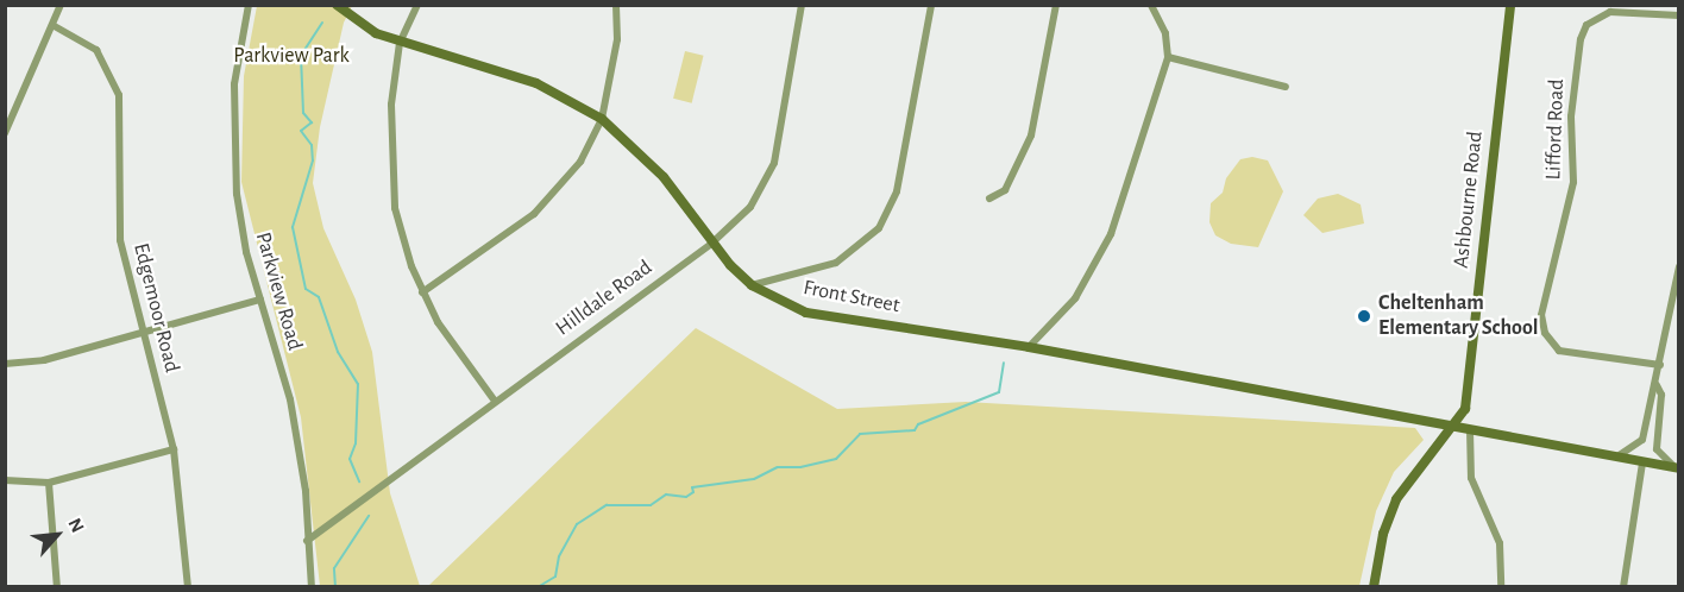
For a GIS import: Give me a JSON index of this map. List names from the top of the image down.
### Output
{
  "streets": {
    "street": [
      "Lifford Road",
      "Ashbourne Road",
      "Parkview Road",
      "Front Street",
      "Hilldale Road",
      "Edgemoor Road"
    ]
  },
  "crossings": [
    ["Ashbourne Road", "Front Street"],
    ["Parkview Road", "Hilldale Road"],
    ["Front Street", "Hilldale Road"]
  ],
  "parks": ["Parkview Park"],
  "places": ["Cheltenham Elementary School"],
  "north": "top right"
}
